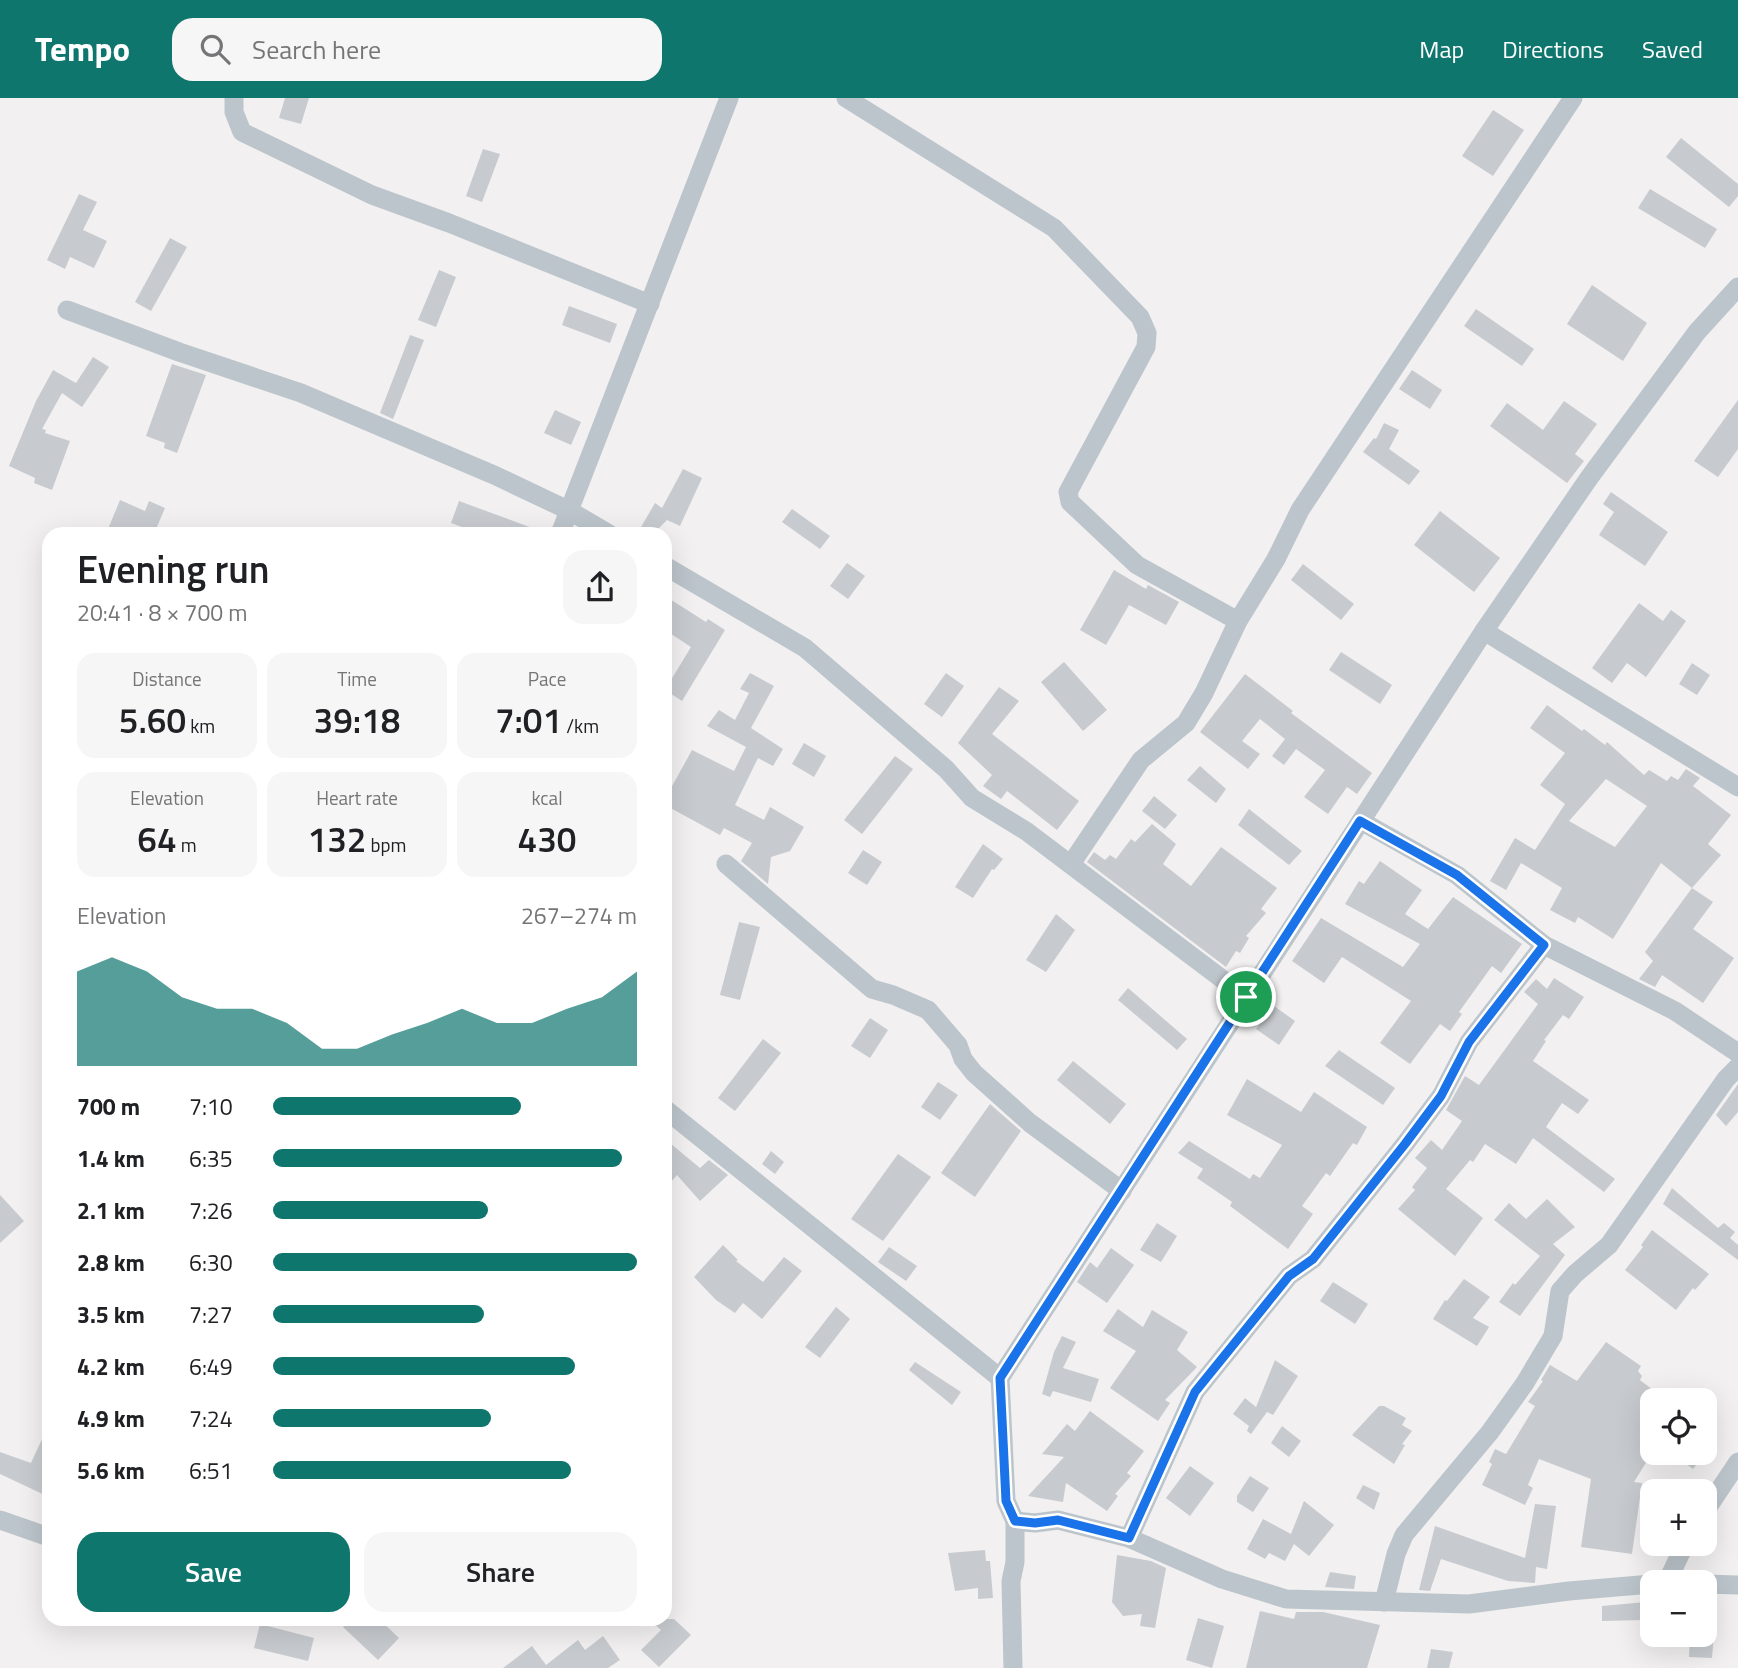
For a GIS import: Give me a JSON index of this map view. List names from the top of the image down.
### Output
{
  "page": {
    "header": "Tempo",
    "search": "Search here",
    "nav": ["Map", "Directions", "Saved"],
    "heading": ["Evening run", "20:41 · 8 × 700 m"],
    "stats": [
      ["Distance", "5.60 km"],
      ["Time", "39:18"],
      ["Pace", "7:01 /km"],
      ["Elevation", "64 m"],
      ["Heart rate", "132 bpm"],
      ["kcal", "430"]
    ],
    "chart": ["Elevation", "267–274 m"],
    "list": [
      {
        "name": "700 m",
        "note": "7:10"
      },
      {
        "name": "1.4 km",
        "note": "6:35"
      },
      {
        "name": "2.1 km",
        "note": "7:26"
      },
      {
        "name": "2.8 km",
        "note": "6:30"
      },
      {
        "name": "3.5 km",
        "note": "7:27"
      },
      {
        "name": "4.2 km",
        "note": "6:49"
      },
      {
        "name": "4.9 km",
        "note": "7:24"
      },
      {
        "name": "5.6 km",
        "note": "6:51"
      }
    ],
    "map_buttons": ["+", "−"],
    "buttons": ["Save", "Share"]
  }
}
